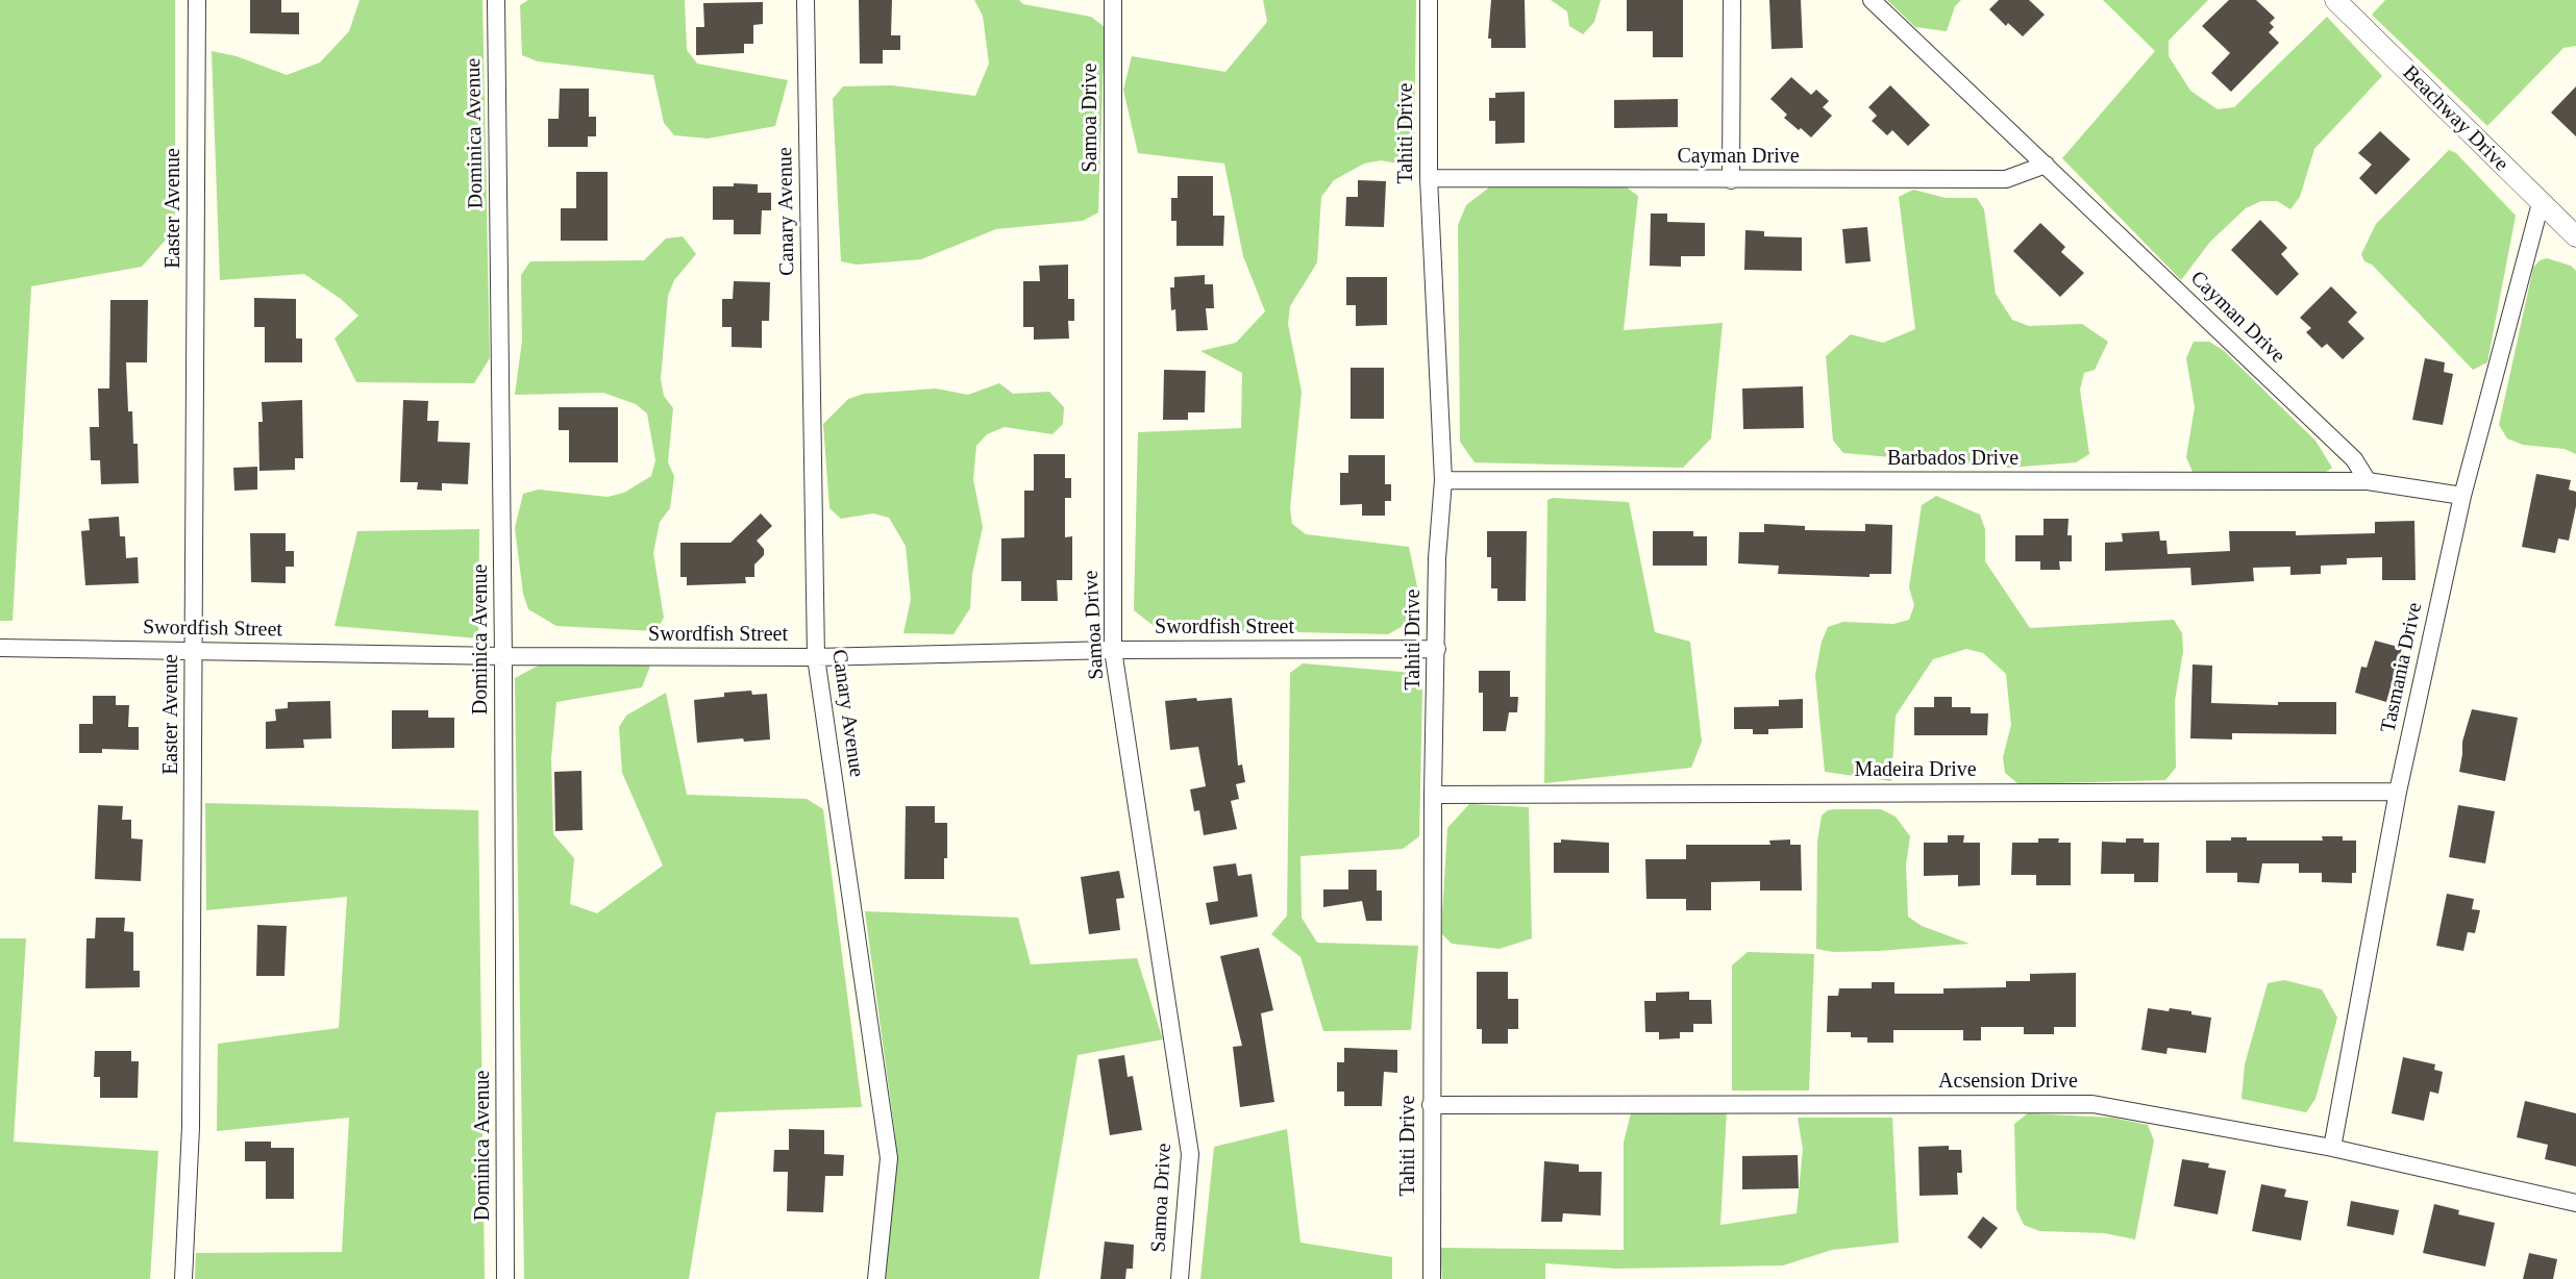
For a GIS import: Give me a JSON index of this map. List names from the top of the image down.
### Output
{
  "streets": {
    "street": [
      "Samoa Drive",
      "Beachway Drive",
      "Dominica Avenue",
      "Tahiti Drive",
      "Cayman Drive",
      "Easter Avenue",
      "Canary Avenue",
      "Barbados Drive",
      "Swordfish Street",
      "Tasmania Drive",
      "Madeira Drive",
      "Acsension Drive"
    ]
  },
  "crossings": [
    ["Samoa Drive", "Swordfish Street"],
    ["Beachway Drive", "Tasmania Drive"],
    ["Dominica Avenue", "Swordfish Street"],
    ["Tahiti Drive", "Cayman Drive"],
    ["Tahiti Drive", "Barbados Drive"],
    ["Tahiti Drive", "Swordfish Street"],
    ["Tahiti Drive", "Madeira Drive"],
    ["Tahiti Drive", "Acsension Drive"],
    ["Cayman Drive", "Barbados Drive"],
    ["Easter Avenue", "Swordfish Street"],
    ["Canary Avenue", "Swordfish Street"],
    ["Barbados Drive", "Tasmania Drive"],
    ["Tasmania Drive", "Madeira Drive"],
    ["Tasmania Drive", "Acsension Drive"]
  ]
}
